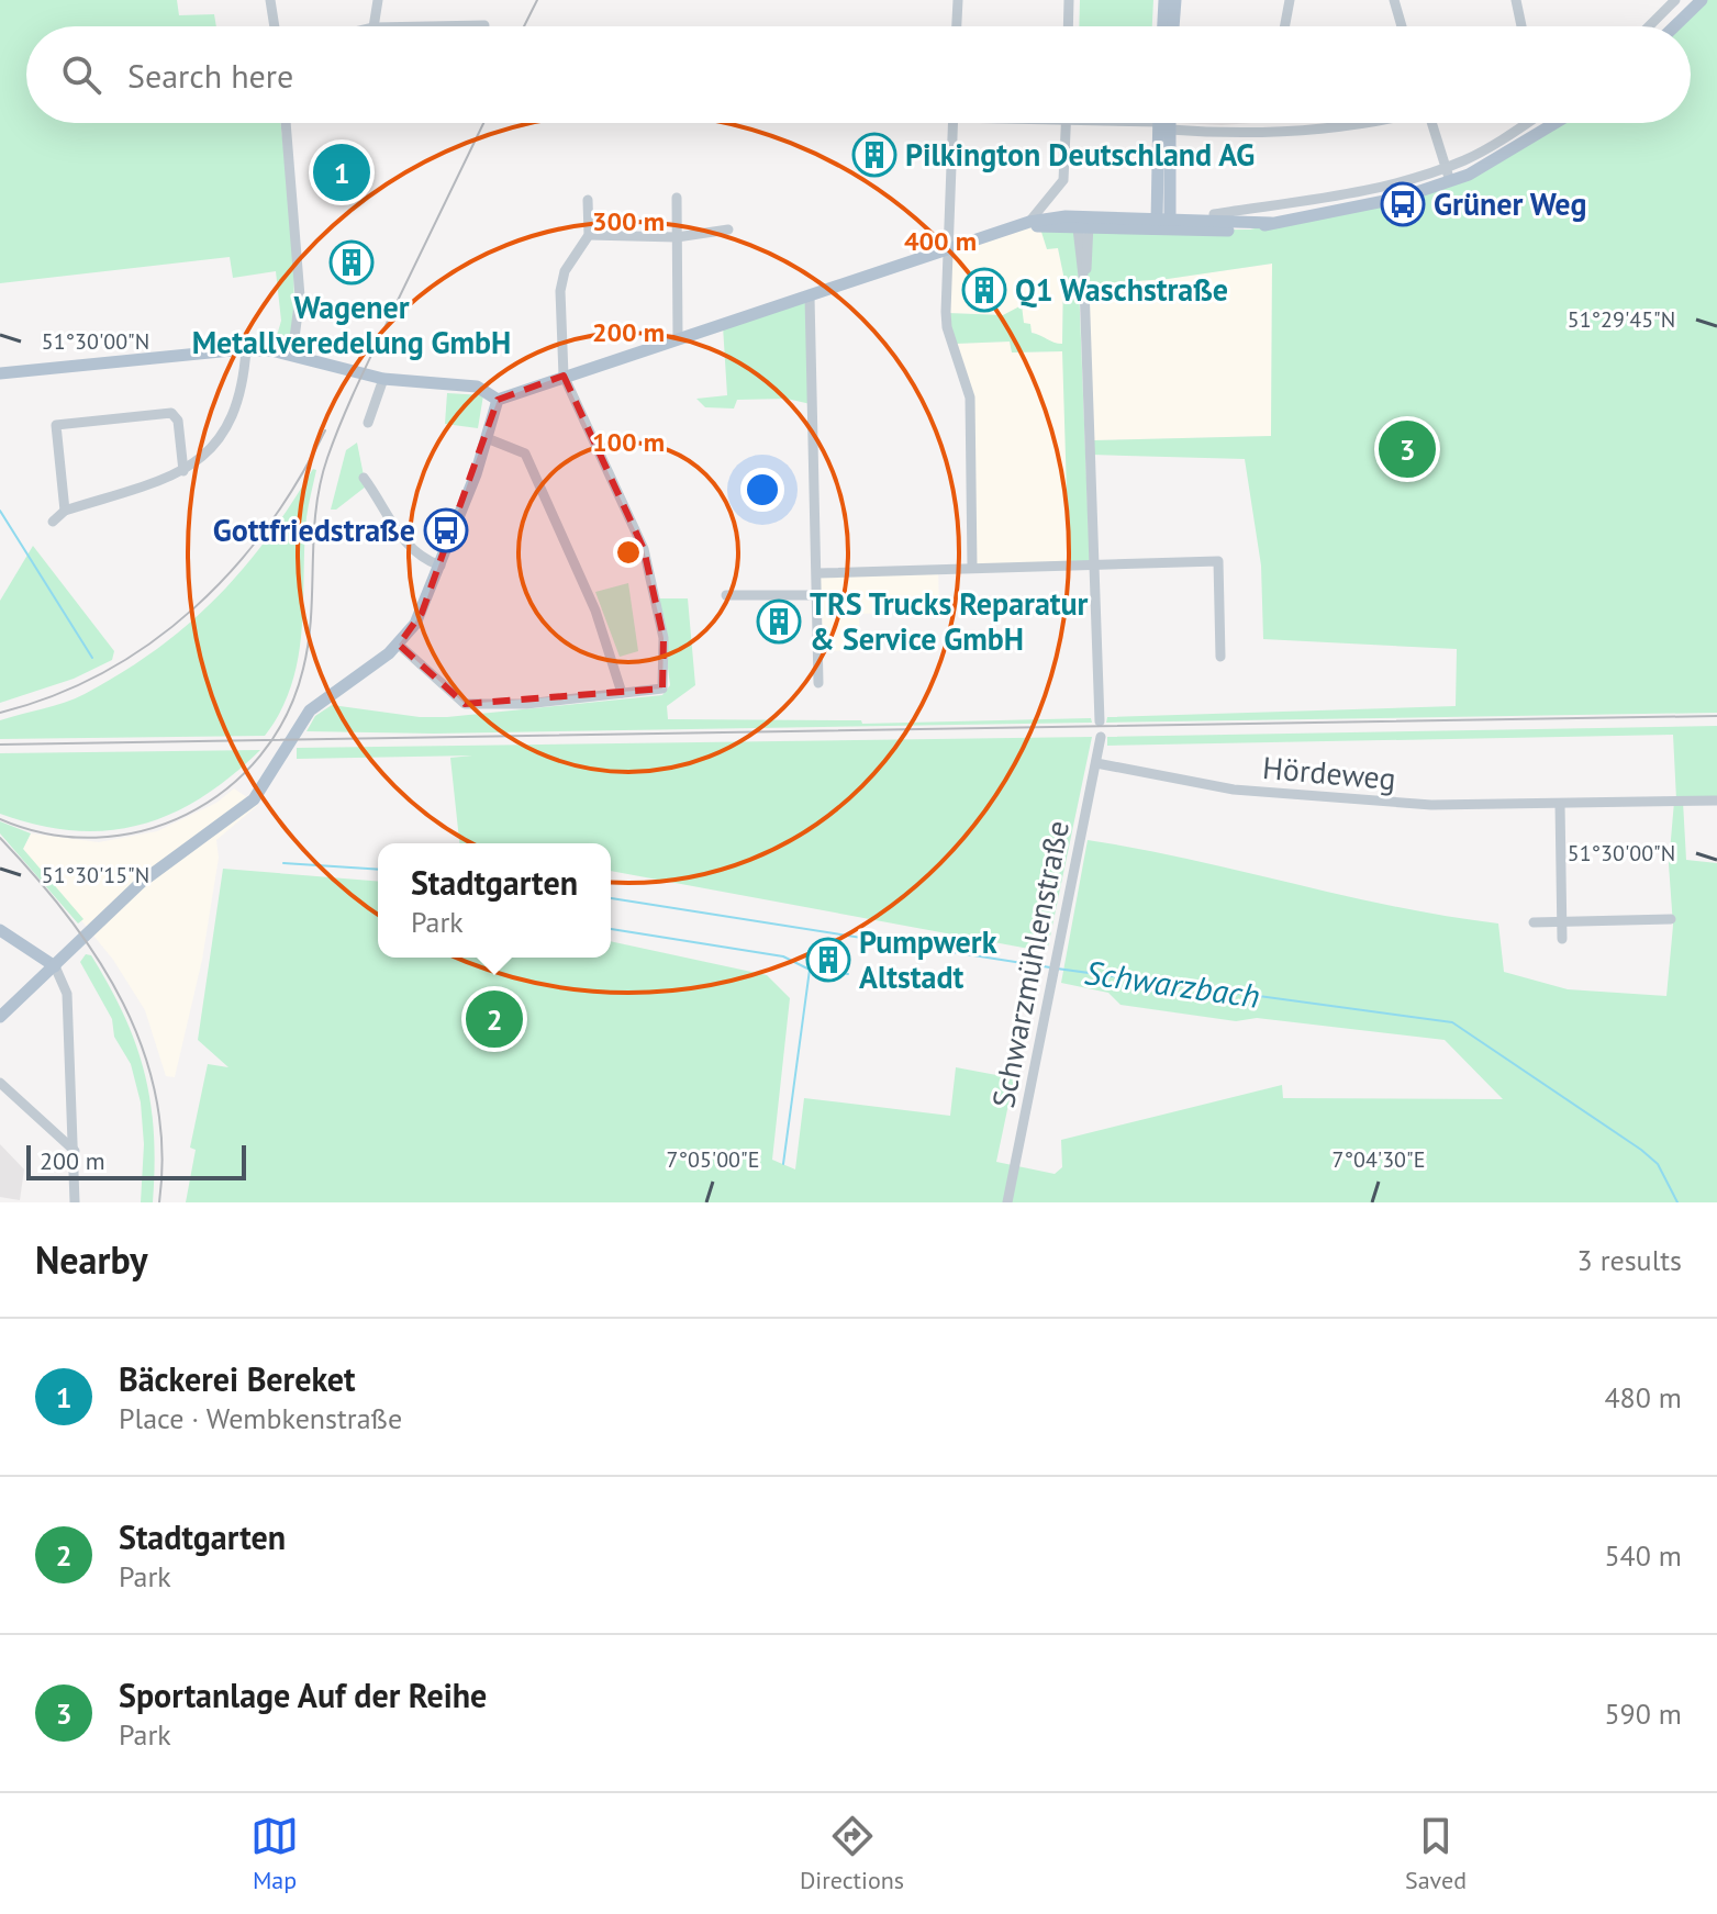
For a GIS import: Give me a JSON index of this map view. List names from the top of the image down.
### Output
{
  "streets": {
    "street": ["Hördeweg", "Schwarzmühlenstraße"]
  },
  "crossings": [
    ["Hördeweg", "Schwarzmühlenstraße"]
  ],
  "water": ["Schwarzbach"],
  "places": {
    "building": [
      "Pilkington Deutschland AG",
      "Wagener Metallveredelung GmbH",
      "Q1 Waschstraße",
      "TRS Trucks Reparatur & Service GmbH",
      "Pumpwerk Altstadt"
    ],
    "bus stop": ["Grüner Weg", "Gottfriedstraße"]
  },
  "scale_bar": "200 m",
  "page": {
    "search": "Search here",
    "pins": ["1", "3", "2"],
    "popup": ["Stadtgarten", "Park"],
    "scale": "200 m",
    "heading": ["Nearby", "3 results"],
    "list": [
      {
        "mark": "1",
        "name": "Bäckerei Bereket",
        "note": "Place · Wembkenstraße",
        "value": "480 m"
      },
      {
        "mark": "2",
        "name": "Stadtgarten",
        "note": "Park",
        "value": "540 m"
      },
      {
        "mark": "3",
        "name": "Sportanlage Auf der Reihe",
        "note": "Park",
        "value": "590 m"
      }
    ],
    "nav": ["Map", "Directions", "Saved"]
  },
  "coordinates": [
    "51°29'45\"N",
    "51°30'00\"N",
    "51°30'15\"N",
    "7°05'00\"E",
    "7°04'30\"E"
  ],
  "rings": [
    "300 m",
    "400 m",
    "200 m",
    "100 m"
  ]
}
